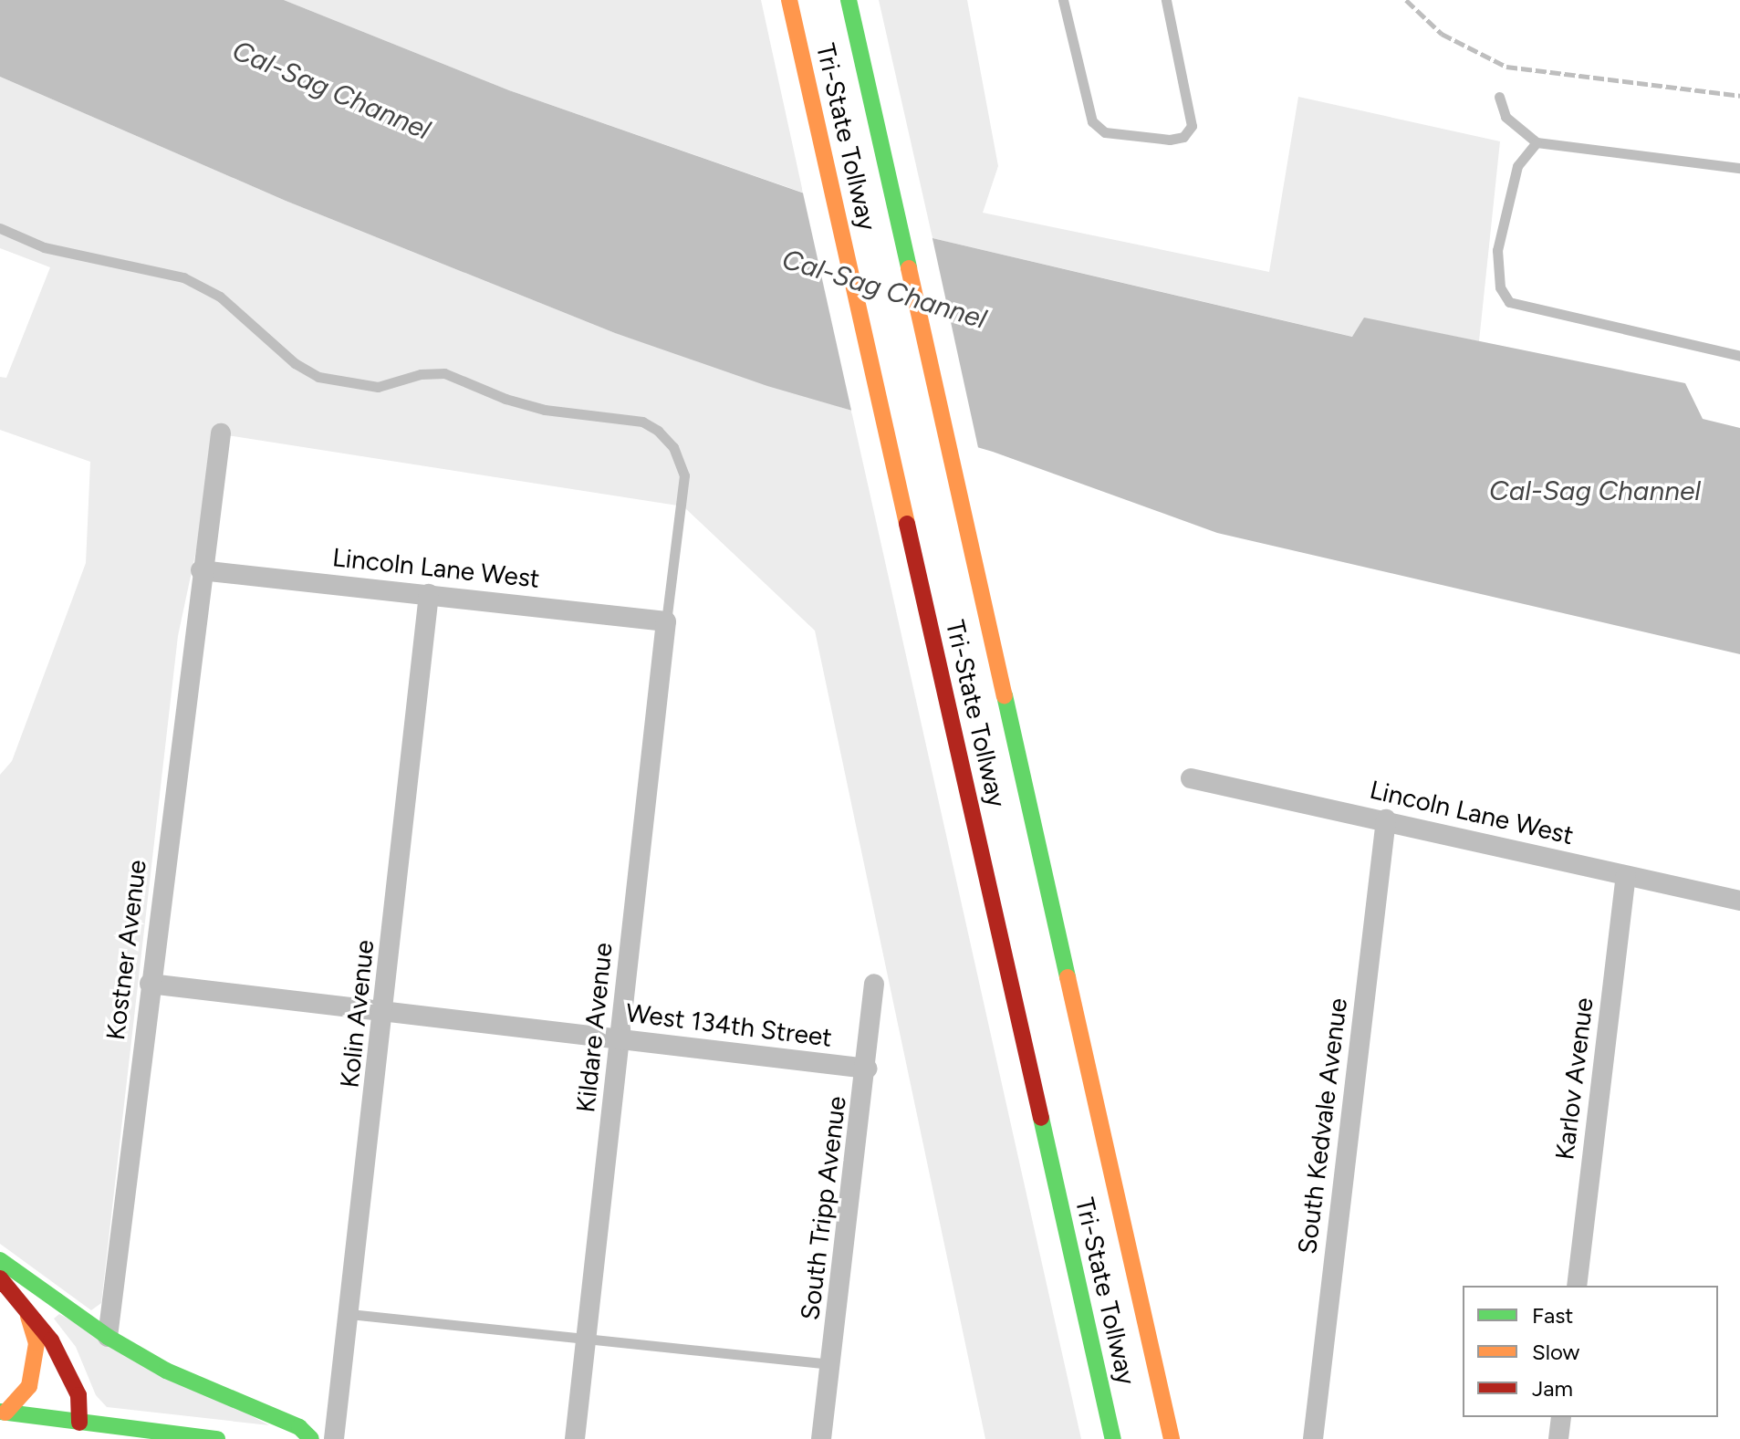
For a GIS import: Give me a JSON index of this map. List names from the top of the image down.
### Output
{
  "streets": {
    "main road": ["Tri-State Tollway"],
    "street": [
      "Lincoln Lane West",
      "Kostner Avenue",
      "Kolin Avenue",
      "West 134th Street",
      "Kildare Avenue",
      "Karlov Avenue",
      "South Kedvale Avenue",
      "South Tripp Avenue"
    ]
  },
  "crossings": [
    ["Lincoln Lane West", "Kostner Avenue"],
    ["Lincoln Lane West", "Kolin Avenue"],
    ["Lincoln Lane West", "Kildare Avenue"],
    ["Lincoln Lane West", "Karlov Avenue"],
    ["Lincoln Lane West", "South Kedvale Avenue"],
    ["Kostner Avenue", "West 134th Street"],
    ["Kolin Avenue", "West 134th Street"],
    ["West 134th Street", "Kildare Avenue"],
    ["West 134th Street", "South Tripp Avenue"]
  ],
  "water": ["Cal-Sag Channel"],
  "legend": ["Fast", "Slow", "Jam"]
}
